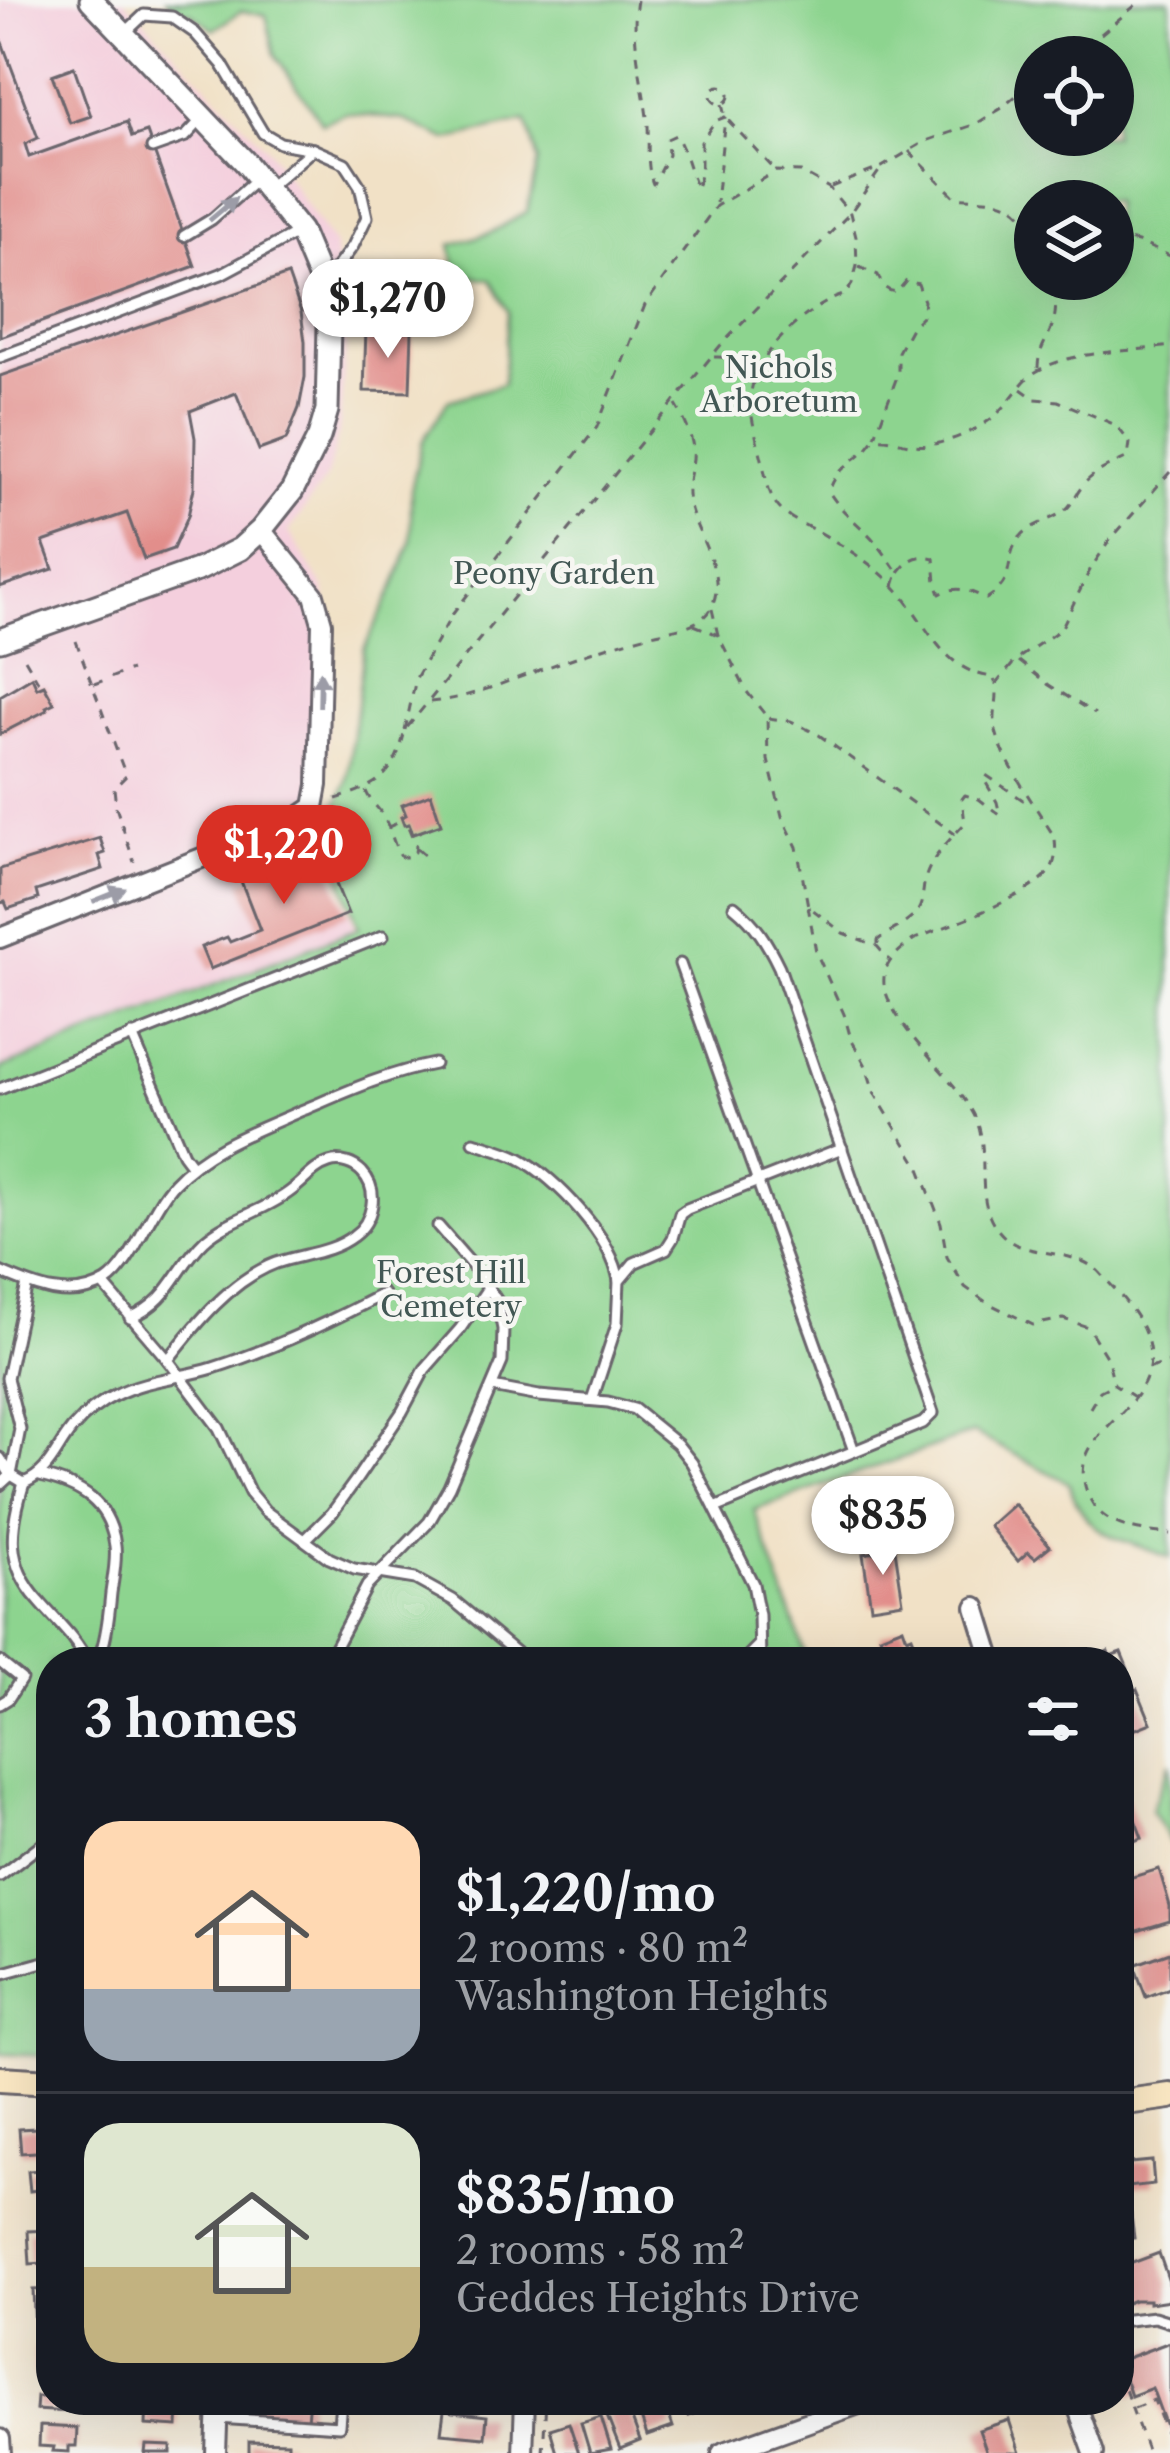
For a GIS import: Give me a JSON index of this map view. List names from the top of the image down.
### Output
{
  "parks": ["Nichols Arboretum", "Peony Garden", "Forest Hill Cemetery"],
  "page": {
    "price": ["$1,270", "$1,220", "$835"],
    "heading": "3 homes",
    "list": [
      {
        "name": "$1,220/mo",
        "note": "2 rooms · 80 m² · Washington Heights"
      },
      {
        "name": "$835/mo",
        "note": "2 rooms · 58 m² · Geddes Heights Drive"
      }
    ]
  }
}
